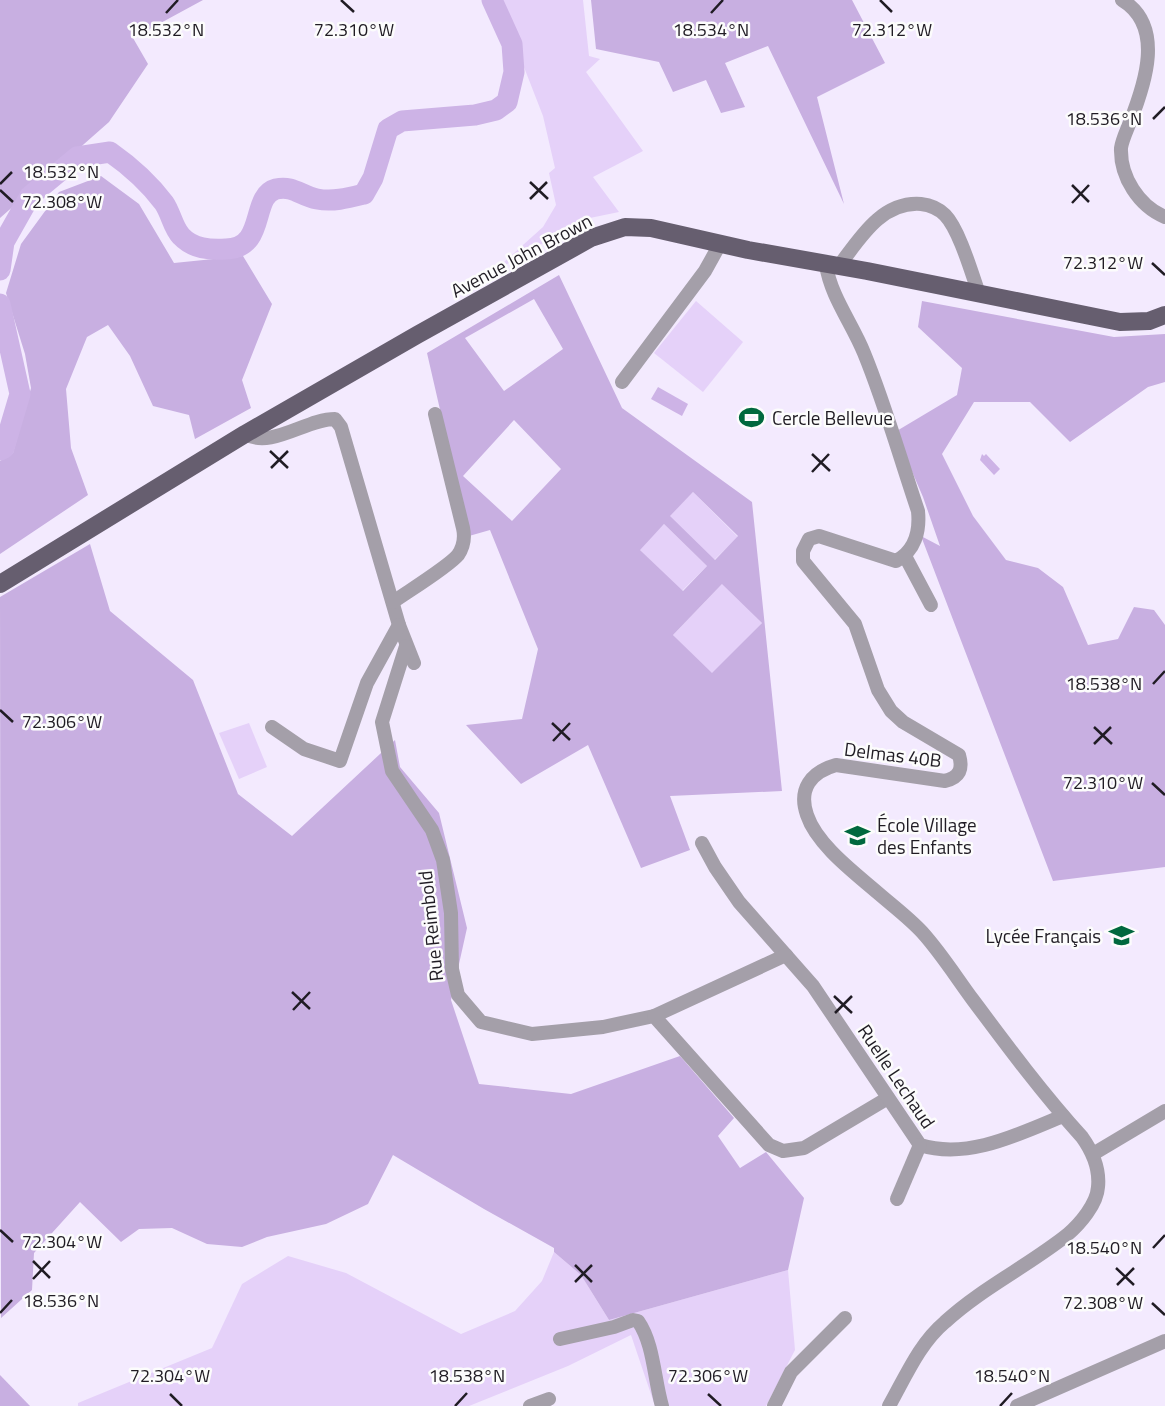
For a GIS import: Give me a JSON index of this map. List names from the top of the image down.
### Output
{
  "streets": {
    "main road": ["Avenue John Brown"],
    "street": ["Delmas 40B", "Rue Reimbold", "Ruelle Lechaud"]
  },
  "crossings": [
    ["Delmas 40B", "Ruelle Lechaud"],
    ["Rue Reimbold", "Ruelle Lechaud"]
  ],
  "places": {
    "sports": ["Cercle Bellevue"],
    "school or university": ["École Village des Enfants", "Lycée Français"]
  },
  "coordinates": [
    "72.310°W",
    "72.312°W",
    "18.532°N",
    "18.534°N",
    "18.536°N",
    "72.308°W",
    "18.538°N",
    "72.306°W",
    "72.304°W",
    "18.540°N"
  ]
}
